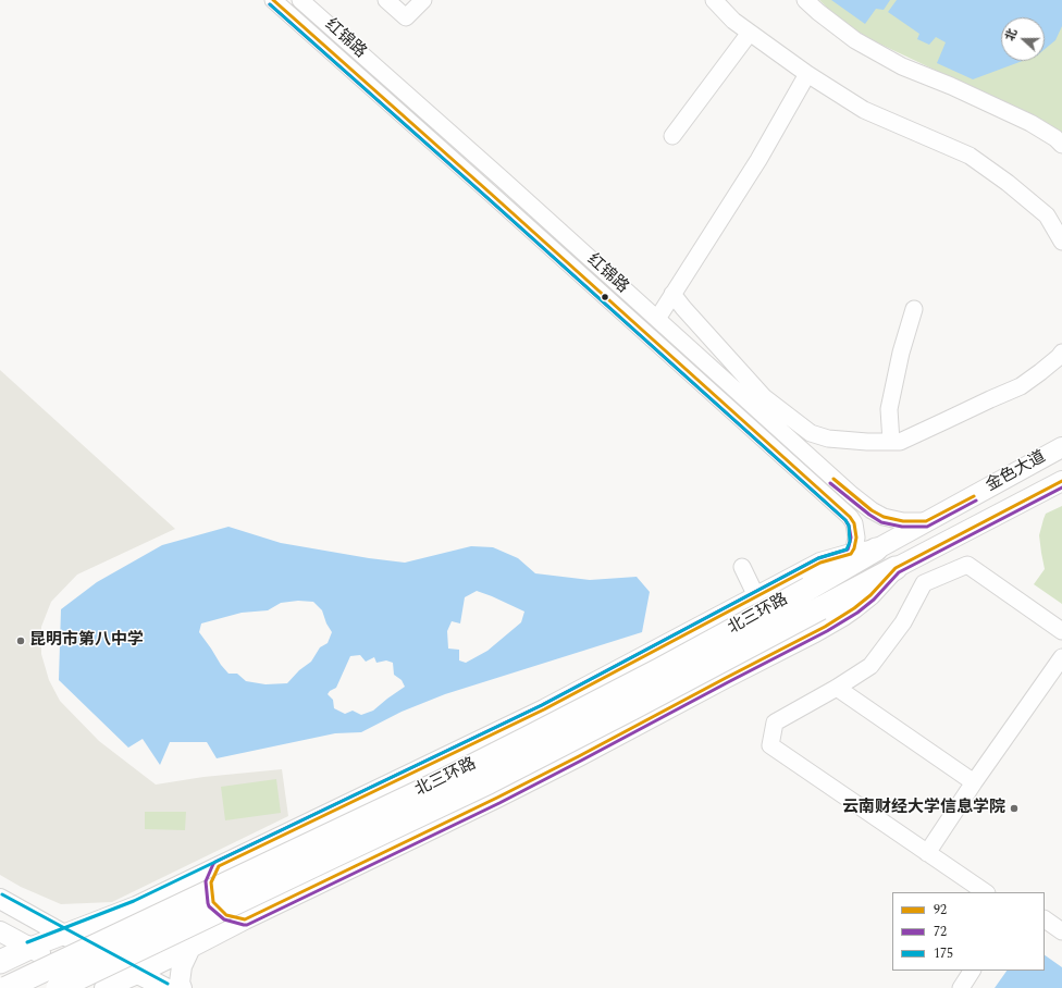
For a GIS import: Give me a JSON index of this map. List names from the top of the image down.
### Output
{
  "streets": {
    "highway": ["北三环路"],
    "main road": ["金色大道"],
    "street": ["红锦路"]
  },
  "crossings": [
    ["红锦路", "金色大道"],
    ["金色大道", "北三环路"]
  ],
  "places": ["昆明市第八中学", "云南财经大学信息学院"],
  "lines": ["transit line 92", "transit line 72", "transit line 175"],
  "legend": ["92", "72", "175"],
  "north": "left"
}
